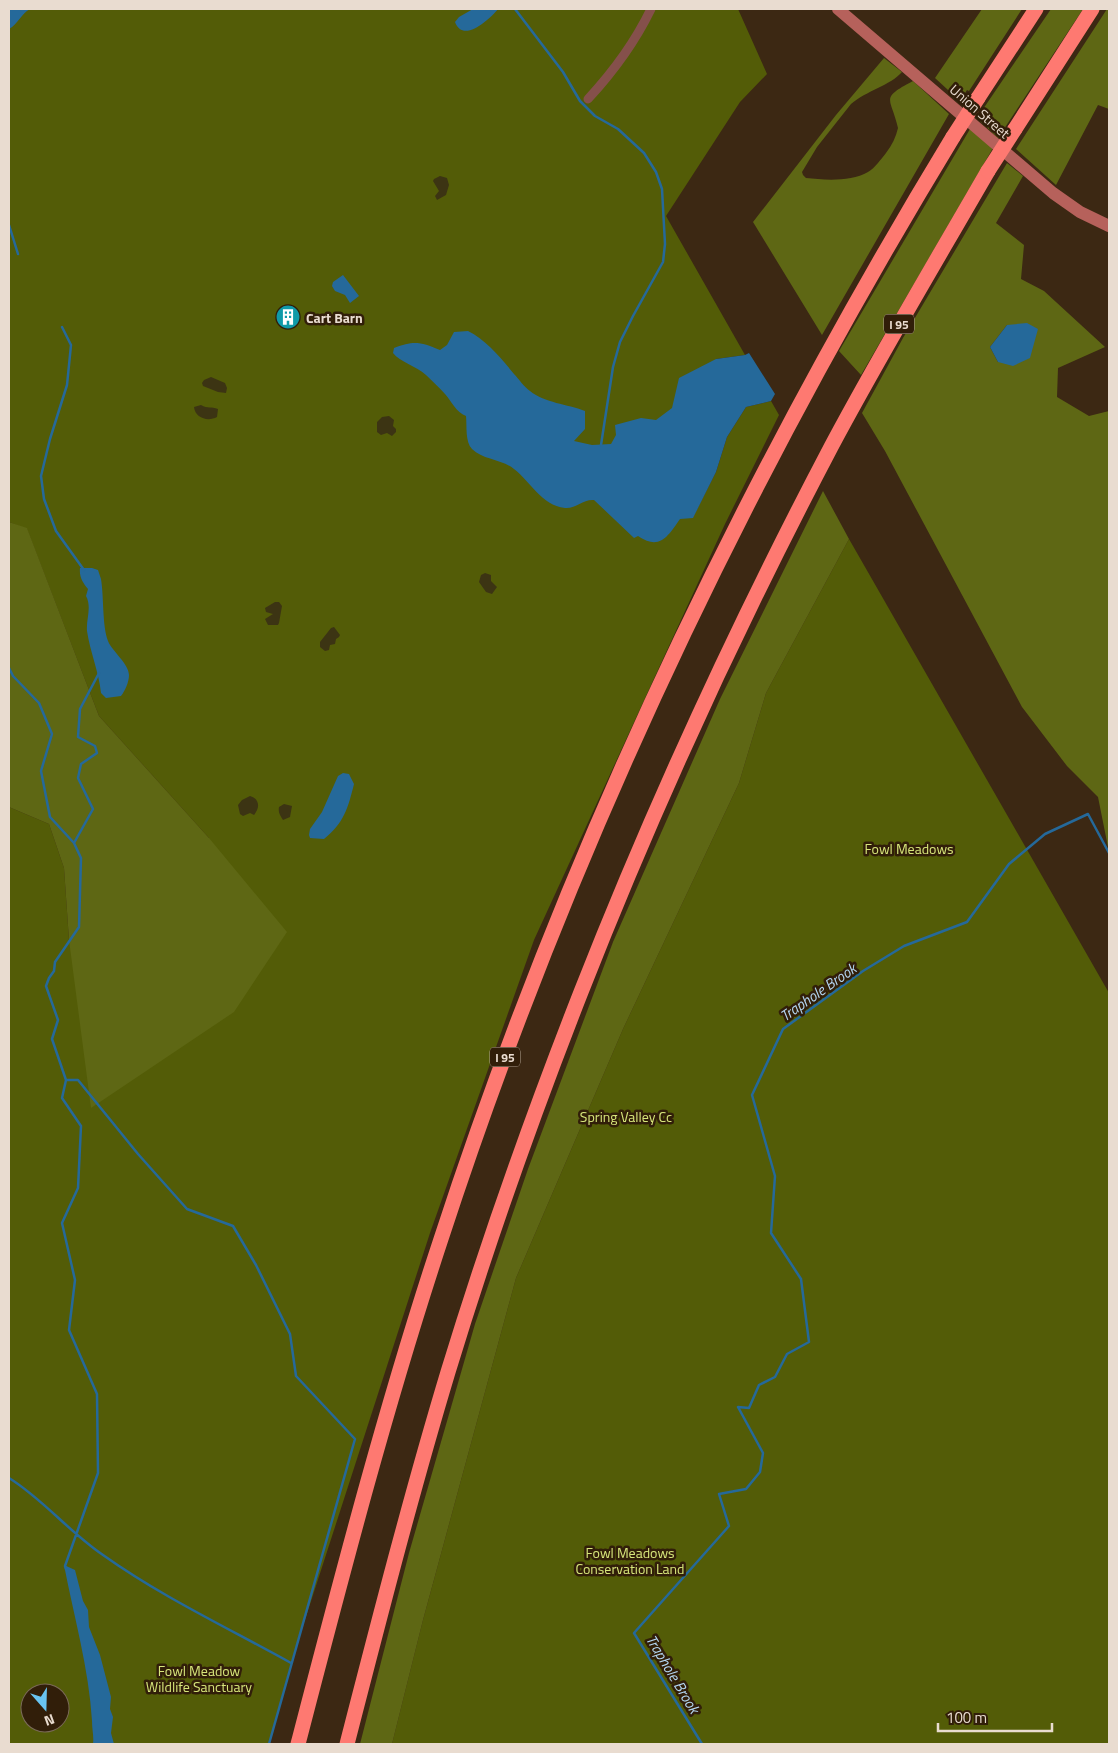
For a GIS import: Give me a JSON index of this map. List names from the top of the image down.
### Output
{
  "streets": {
    "highway": ["I 95"],
    "main road": ["Union Street"]
  },
  "water": ["Traphole Brook"],
  "parks": [
    "Fowl Meadows",
    "Spring Valley Cc",
    "Fowl Meadows Conservation Land",
    "Fowl Meadow Wildlife Sanctuary"
  ],
  "places": {
    "building": ["Cart Barn"]
  },
  "scale_bar": "100 m",
  "north": "bottom"
}
